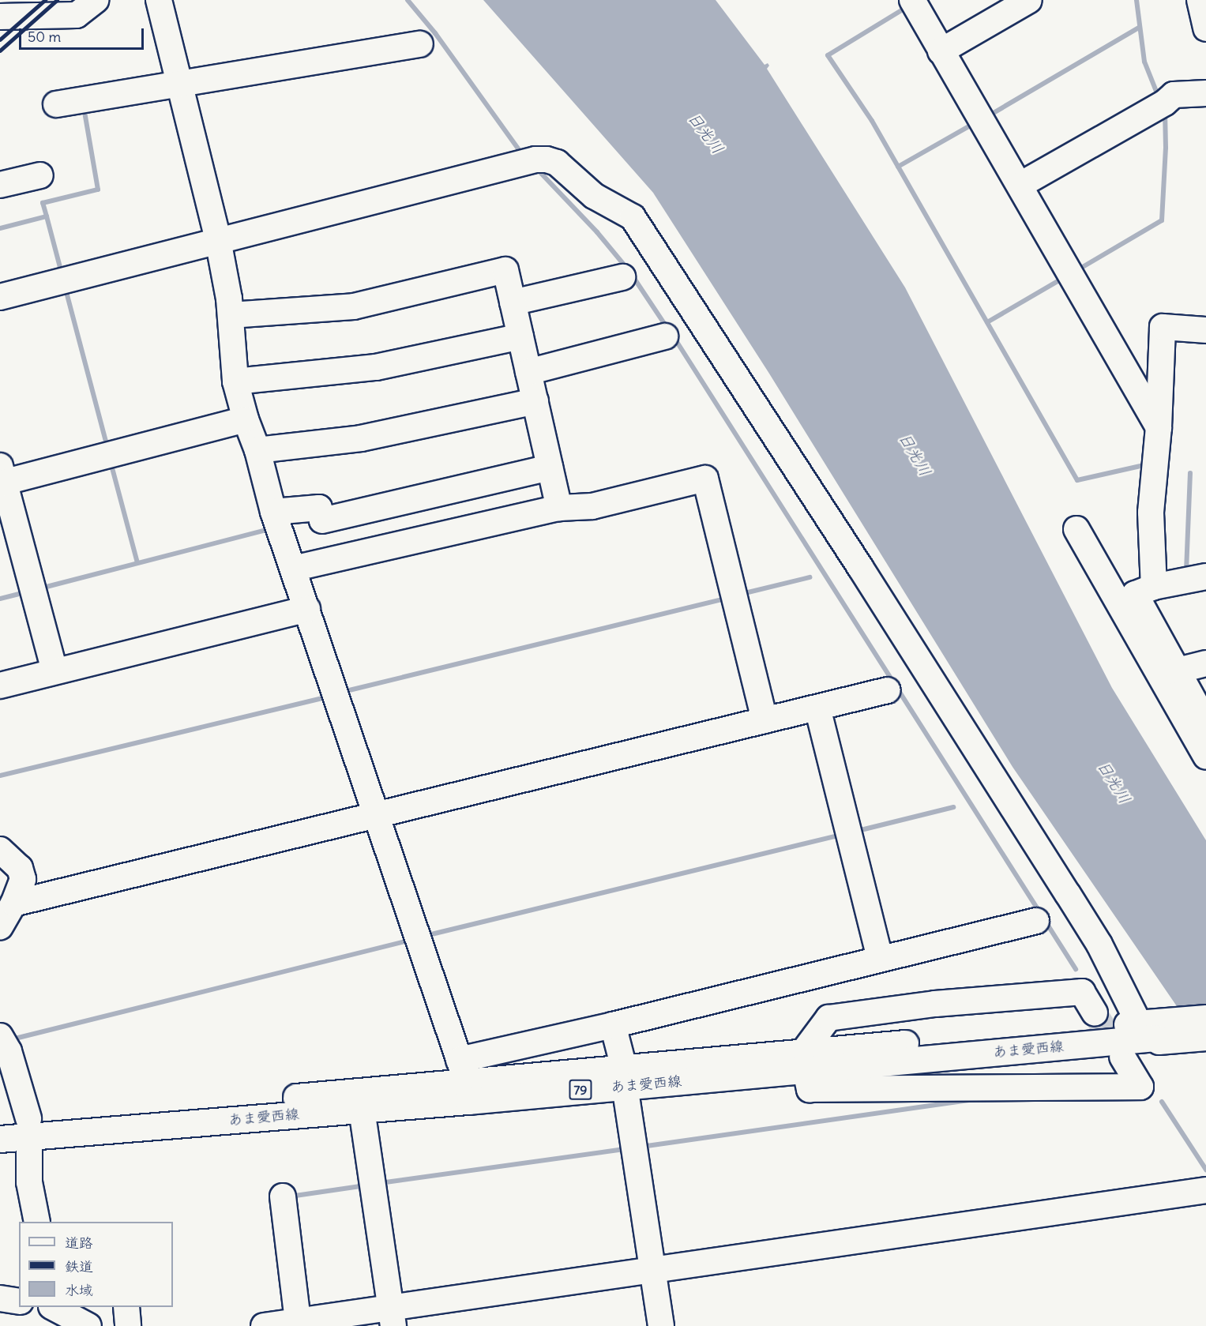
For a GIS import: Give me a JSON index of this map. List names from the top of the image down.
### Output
{
  "streets": {
    "main road": ["あま愛西線", "79"]
  },
  "water": ["日光川"],
  "legend": ["道路", "鉄道", "水域"],
  "scale_bar": "50 m"
}
